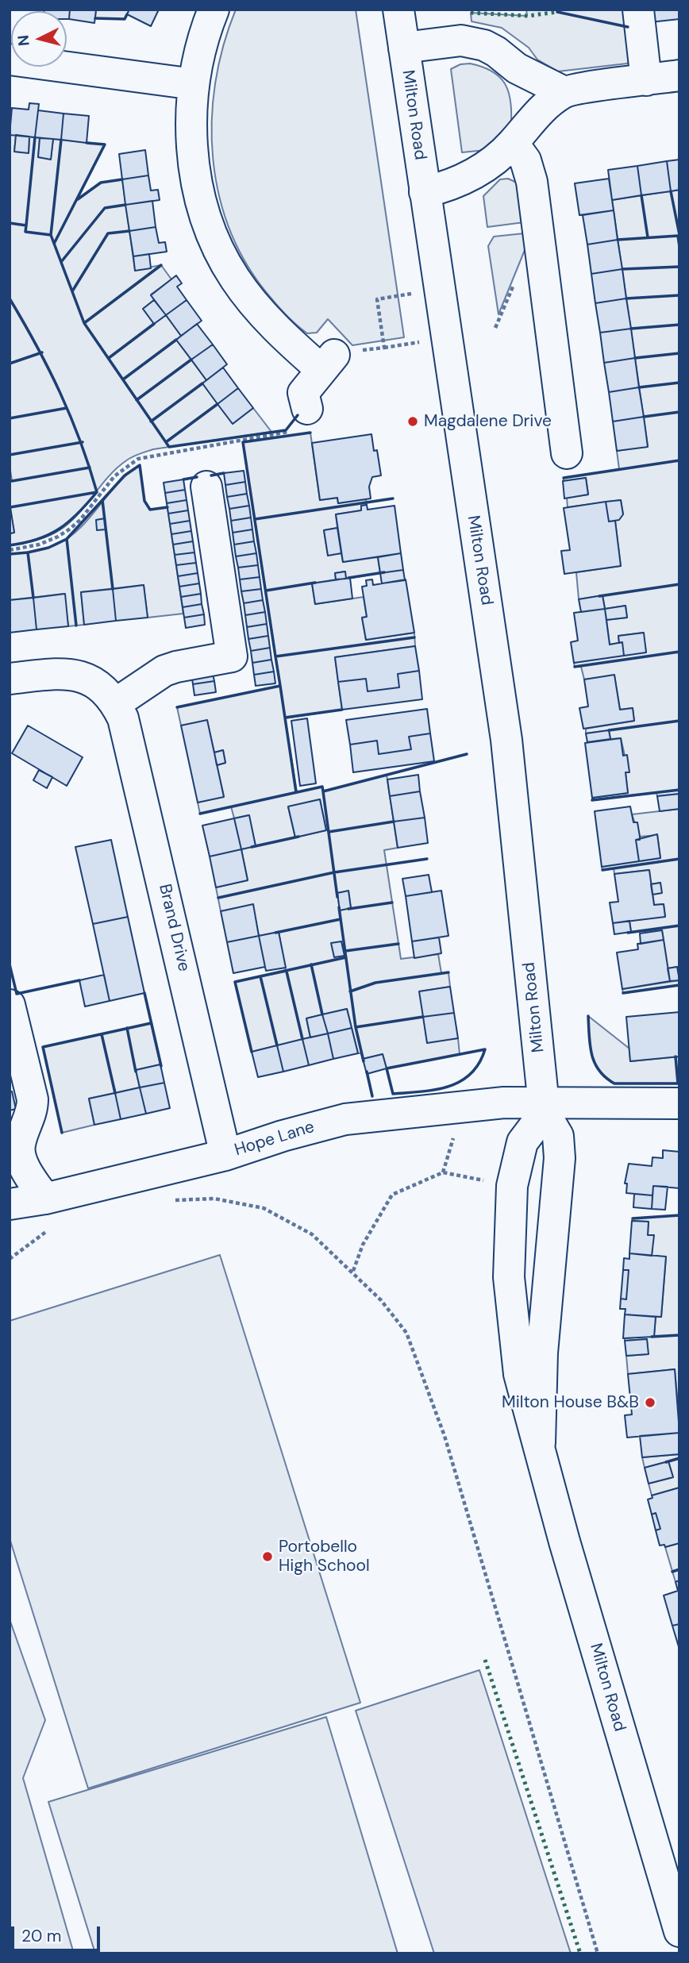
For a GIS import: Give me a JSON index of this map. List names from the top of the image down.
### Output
{
  "streets": {
    "street": ["Milton Road", "Brand Drive", "Hope Lane"]
  },
  "crossings": [
    ["Milton Road", "Hope Lane"],
    ["Brand Drive", "Hope Lane"]
  ],
  "places": ["Magdalene Drive", "Milton House B&B", "Portobello High School"],
  "scale_bar": "20 m",
  "north": "left"
}
